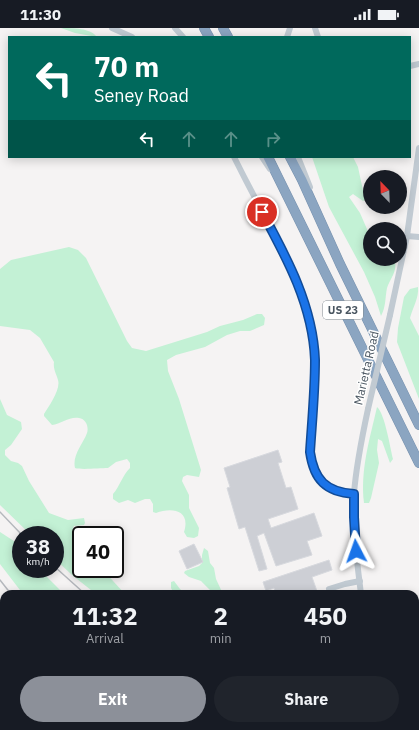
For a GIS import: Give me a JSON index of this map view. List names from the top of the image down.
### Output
{
  "streets": {
    "highway": ["US 23"],
    "street": ["Marietta Road"]
  },
  "north": "top left",
  "page": {
    "status": "11:30",
    "turn": ["70 m", "Seney Road"],
    "speed": "38 km/h",
    "limit": "40",
    "eta": [
      "11:32",
      "Arrival",
      "2",
      "min",
      "450",
      "m"
    ],
    "buttons": ["Exit", "Share"]
  }
}
